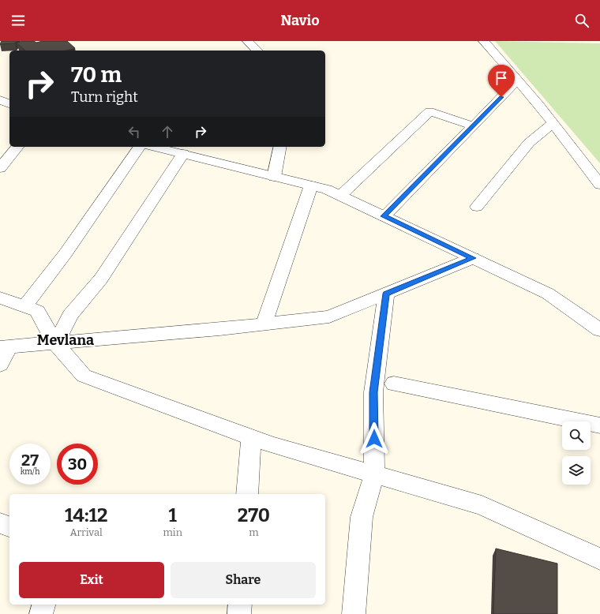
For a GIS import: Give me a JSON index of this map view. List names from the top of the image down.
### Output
{
  "districts": ["Mevlana"],
  "page": {
    "header": "Navio",
    "turn": ["70 m", "Turn right"],
    "speed": "27 km/h",
    "limit": "30",
    "eta": [
      "14:12",
      "Arrival",
      "1",
      "min",
      "270",
      "m"
    ],
    "buttons": ["Exit", "Share"]
  }
}
